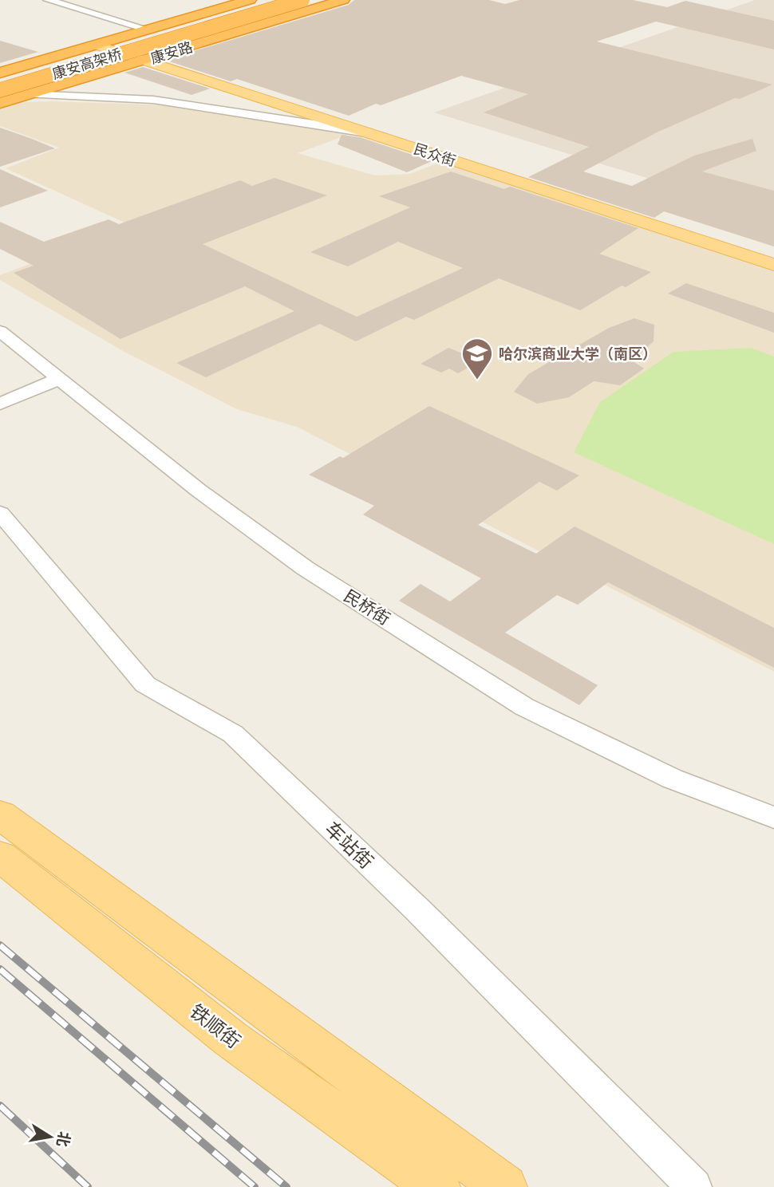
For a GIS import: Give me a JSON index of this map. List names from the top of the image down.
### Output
{
  "streets": {
    "highway": ["康安路", "康安高架桥"],
    "main road": ["民众街", "铁顺街"],
    "street": ["民桥街", "车站街"]
  },
  "crossings": [
    ["康安路", "民众街"]
  ],
  "places": {
    "school or university": ["哈尔滨商业大学（南区）"]
  },
  "north": "right"
}
